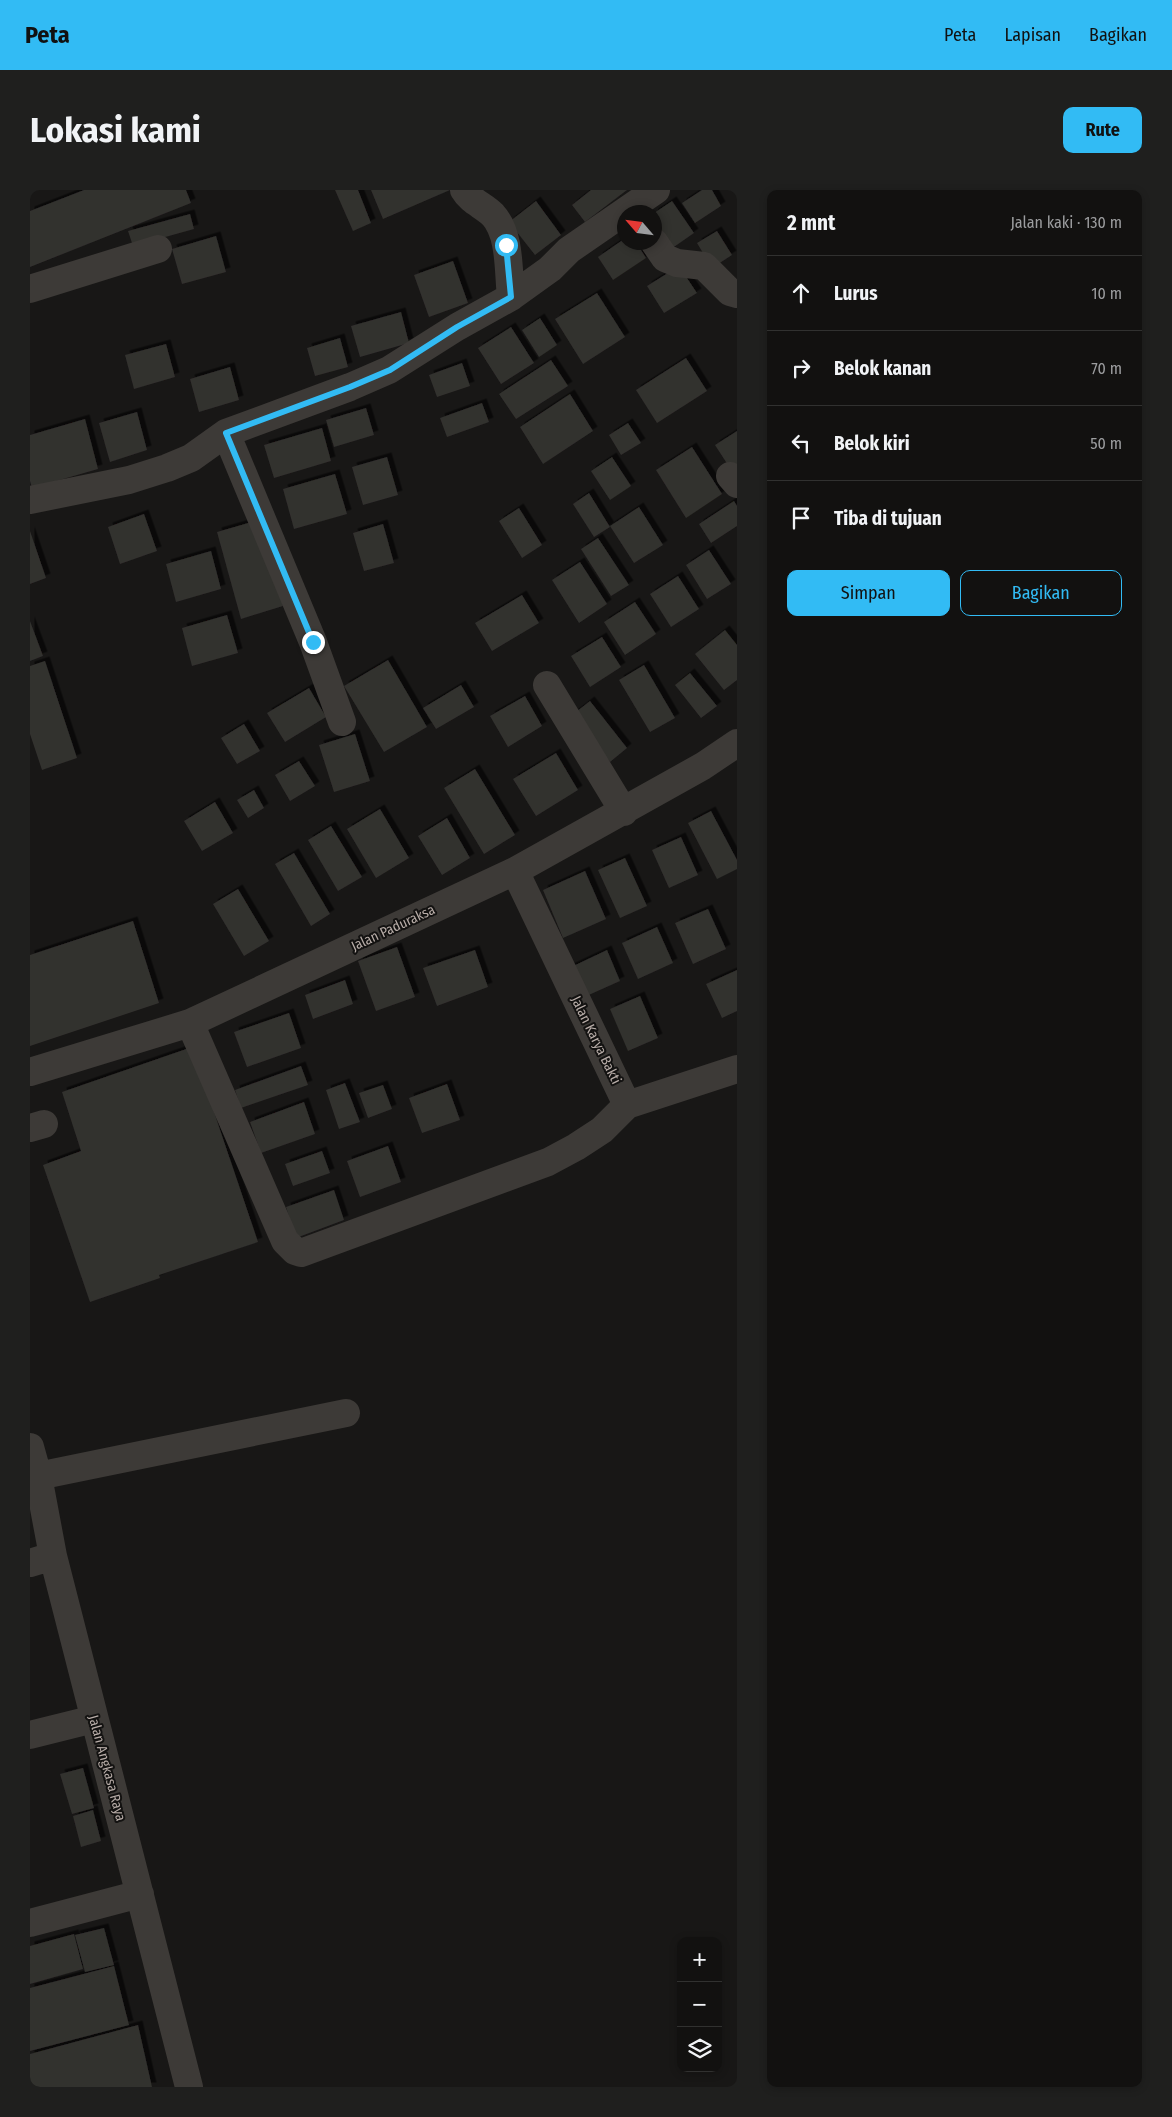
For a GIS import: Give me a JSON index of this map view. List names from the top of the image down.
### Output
{
  "streets": {
    "street": ["Jalan Paduraksa", "Jalan Karya Bakti", "Jalan Angkasa Raya"]
  },
  "crossings": [
    ["Jalan Paduraksa", "Jalan Karya Bakti"]
  ],
  "north": "top left",
  "page": {
    "header": "Peta",
    "nav": ["Peta", "Lapisan", "Bagikan"],
    "buttons": [
      "Rute",
      ["Simpan", "Bagikan"]
    ],
    "title": "Lokasi kami",
    "heading": ["2 mnt", "Jalan kaki · 130 m"],
    "list": [
      ["Lurus", "10 m"],
      ["Belok kanan", "70 m"],
      ["Belok kiri", "50 m"],
      "Tiba di tujuan"
    ],
    "map_buttons": ["+", "−"]
  }
}
